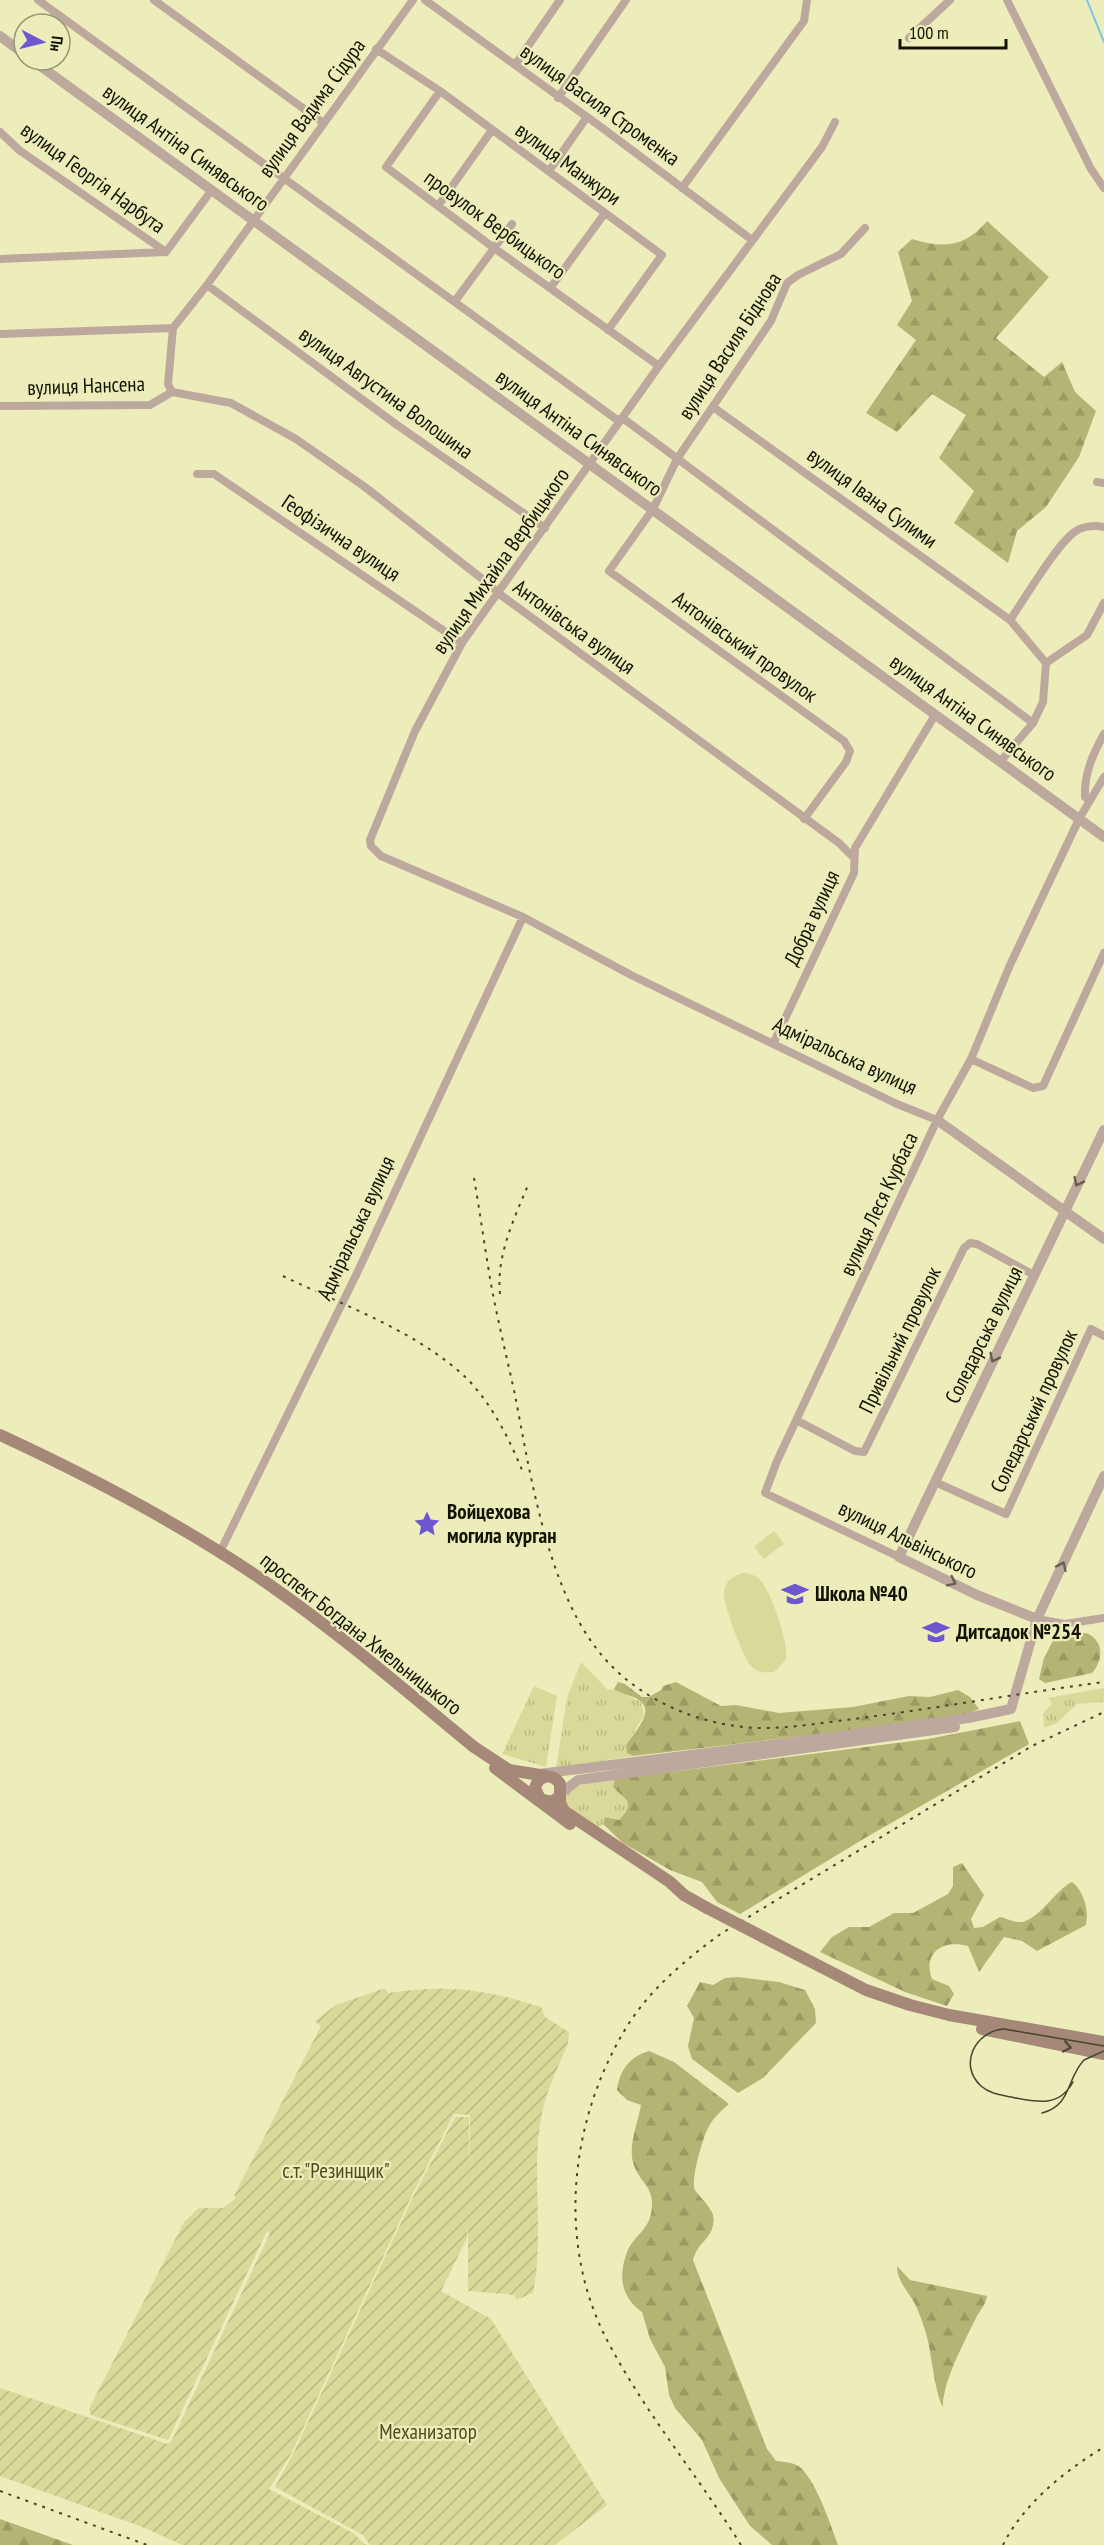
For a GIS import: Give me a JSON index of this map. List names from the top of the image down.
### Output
{
  "streets": {
    "main road": ["проспект Богдана Хмельницького"],
    "street": [
      "вулиця Василя Строменка",
      "вулиця Вадима Сідура",
      "вулиця Антіна Синявського",
      "вулиця Манжури",
      "вулиця Георгія Нарбута",
      "провулок Вербицького",
      "вулиця Василя Біднова",
      "вулиця Нансена",
      "вулиця Августина Волошина",
      "вулиця Івана Сулими",
      "Геофізична вулиця",
      "вулиця Михайла Вербицького",
      "Антонівська вулиця",
      "Антонівський провулок",
      "Добра вулиця",
      "Адміральська вулиця",
      "вулиця Леся Курбаса",
      "Соледарська вулиця",
      "Привільний провулок",
      "Соледарський провулок",
      "вулиця Альвінського"
    ]
  },
  "crossings": [
    ["вулиця Василя Строменка", "вулиця Михайла Вербицького"],
    ["вулиця Вадима Сідура", "вулиця Антіна Синявського"],
    ["вулиця Вадима Сідура", "вулиця Манжури"],
    ["вулиця Вадима Сідура", "вулиця Августина Волошина"],
    ["вулиця Антіна Синявського", "вулиця Василя Біднова"],
    ["вулиця Антіна Синявського", "вулиця Михайла Вербицького"],
    ["вулиця Антіна Синявського", "Антонівський провулок"],
    ["вулиця Антіна Синявського", "Добра вулиця"],
    ["вулиця Антіна Синявського", "вулиця Леся Курбаса"],
    ["вулиця Манжури", "провулок Вербицького"],
    ["провулок Вербицького", "вулиця Михайла Вербицького"],
    ["вулиця Василя Біднова", "вулиця Івана Сулими"],
    ["вулиця Василя Біднова", "Антонівський провулок"],
    ["вулиця Нансена", "Антонівська вулиця"],
    ["вулиця Августина Волошина", "вулиця Михайла Вербицького"],
    ["Геофізична вулиця", "вулиця Михайла Вербицького"],
    ["вулиця Михайла Вербицького", "Антонівська вулиця"],
    ["вулиця Михайла Вербицького", "Адміральська вулиця"],
    ["Антонівська вулиця", "Антонівський провулок"],
    ["Антонівська вулиця", "Добра вулиця"],
    ["Добра вулиця", "Адміральська вулиця"],
    ["Адміральська вулиця", "вулиця Леся Курбаса"],
    ["Адміральська вулиця", "Соледарська вулиця"],
    ["Адміральська вулиця", "проспект Богдана Хмельницького"],
    ["вулиця Леся Курбаса", "Привільний провулок"],
    ["вулиця Леся Курбаса", "вулиця Альвінського"],
    ["Соледарська вулиця", "Привільний провулок"],
    ["Соледарська вулиця", "Соледарський провулок"],
    ["Соледарська вулиця", "вулиця Альвінського"]
  ],
  "one_way": ["Соледарська вулиця", "вулиця Альвінського"],
  "parks": ["с.т. \"Резинщик\"", "Механизатор"],
  "places": {
    "place": ["Войцехова могила курган"],
    "school or university": ["Школа №40", "Дитсадок №254"]
  },
  "scale_bar": "100 m",
  "north": "right"
}
